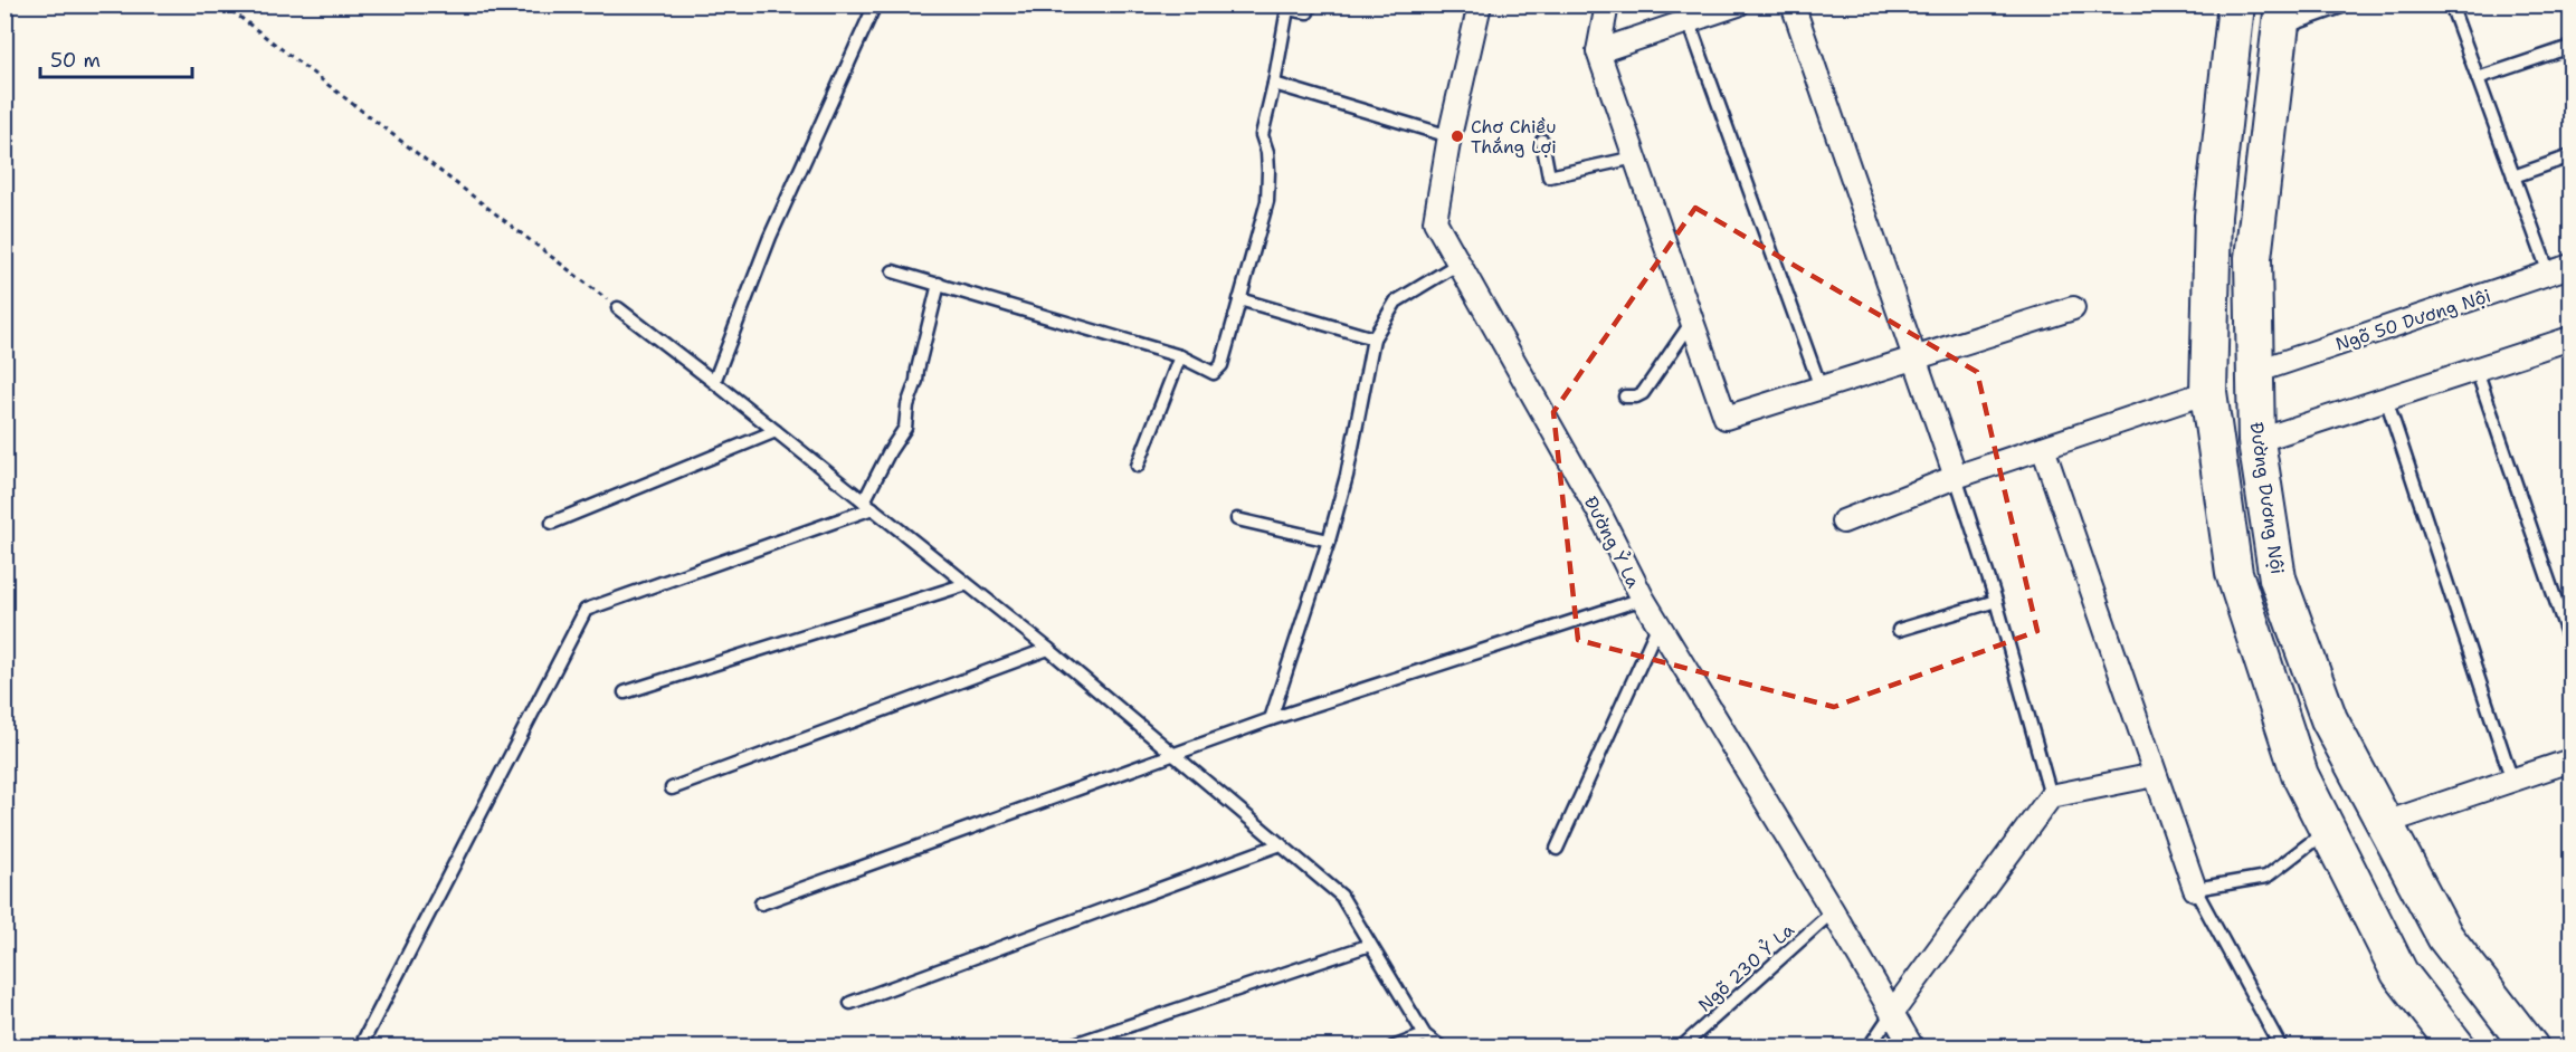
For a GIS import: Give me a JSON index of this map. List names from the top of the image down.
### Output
{
  "streets": {
    "main road": ["Đường Dương Nội"],
    "street": ["Ngõ 50 Dương Nội", "Đường Ỷ La"],
    "lane": ["Ngõ 230 Ỷ La"]
  },
  "crossings": [
    ["Ngõ 50 Dương Nội", "Đường Dương Nội"],
    ["Đường Ỷ La", "Ngõ 230 Ỷ La"]
  ],
  "places": ["Chợ Chiều Thắng Lợi"],
  "scale_bar": "50 m"
}
